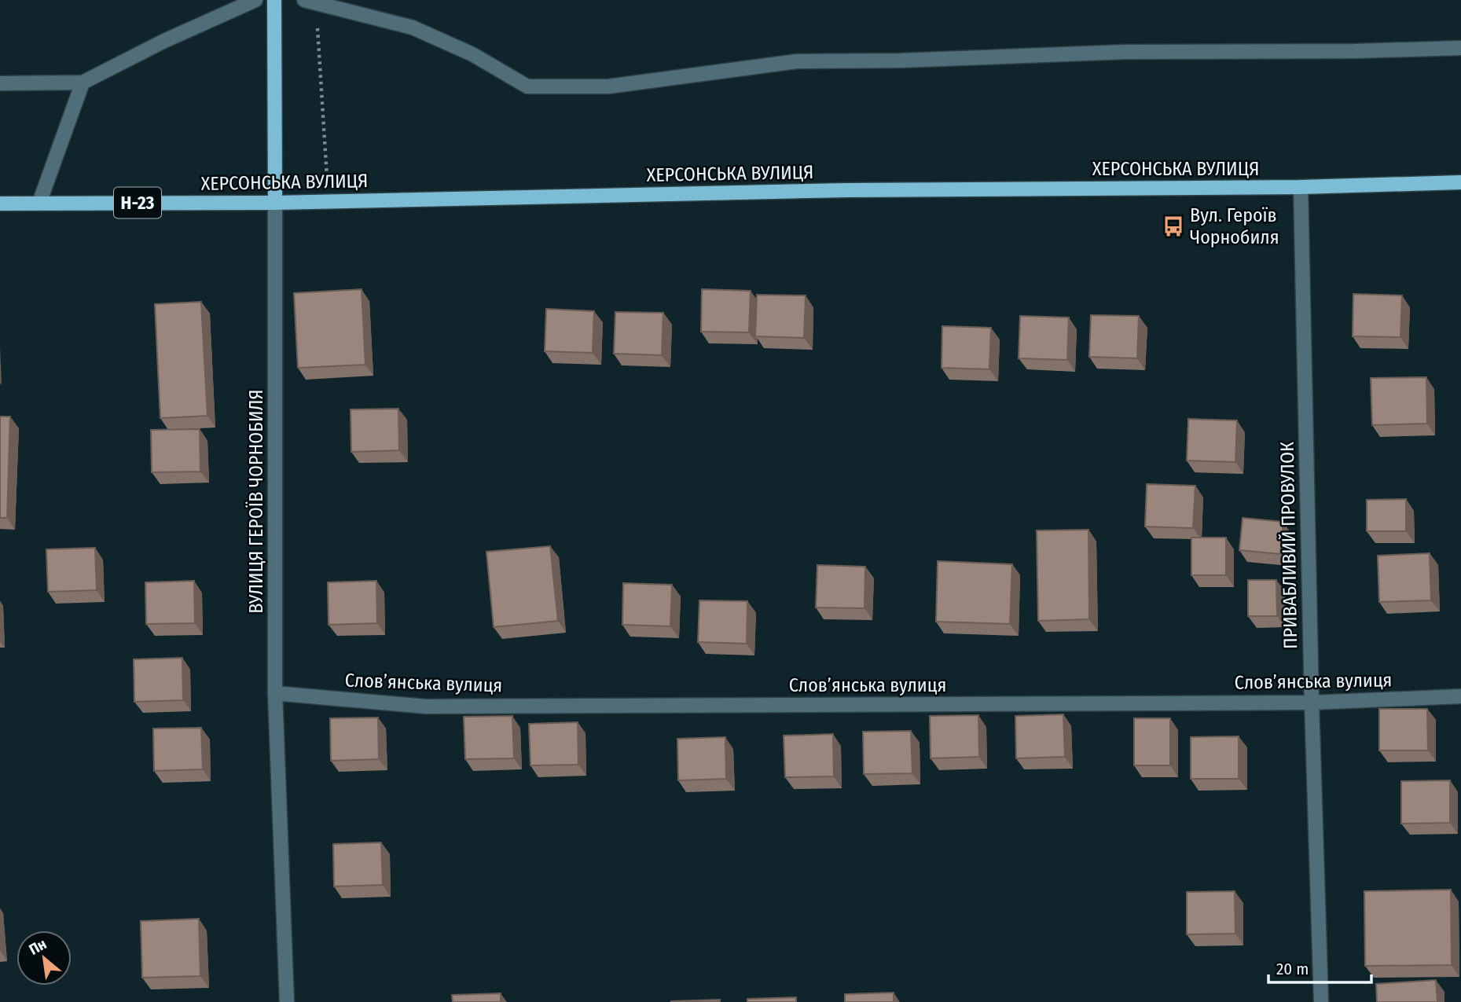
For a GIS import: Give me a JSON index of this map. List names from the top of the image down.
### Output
{
  "streets": {
    "main road": ["ХЕРСОНСЬКА ВУЛИЦЯ", "Н-23", "ВУЛИЦЯ ГЕРОЇВ ЧОРНОБИЛЯ"],
    "street": ["ПРИВАБЛИВИЙ ПРОВУЛОК", "Словʼянська вулиця"]
  },
  "crossings": [
    ["ХЕРСОНСЬКА ВУЛИЦЯ", "ВУЛИЦЯ ГЕРОЇВ ЧОРНОБИЛЯ"],
    ["ХЕРСОНСЬКА ВУЛИЦЯ", "ПРИВАБЛИВИЙ ПРОВУЛОК"],
    ["ВУЛИЦЯ ГЕРОЇВ ЧОРНОБИЛЯ", "Словʼянська вулиця"],
    ["ПРИВАБЛИВИЙ ПРОВУЛОК", "Словʼянська вулиця"]
  ],
  "places": {
    "bus stop": ["Вул. Героїв Чорнобиля"]
  },
  "scale_bar": "20 m",
  "north": "top left"
}
